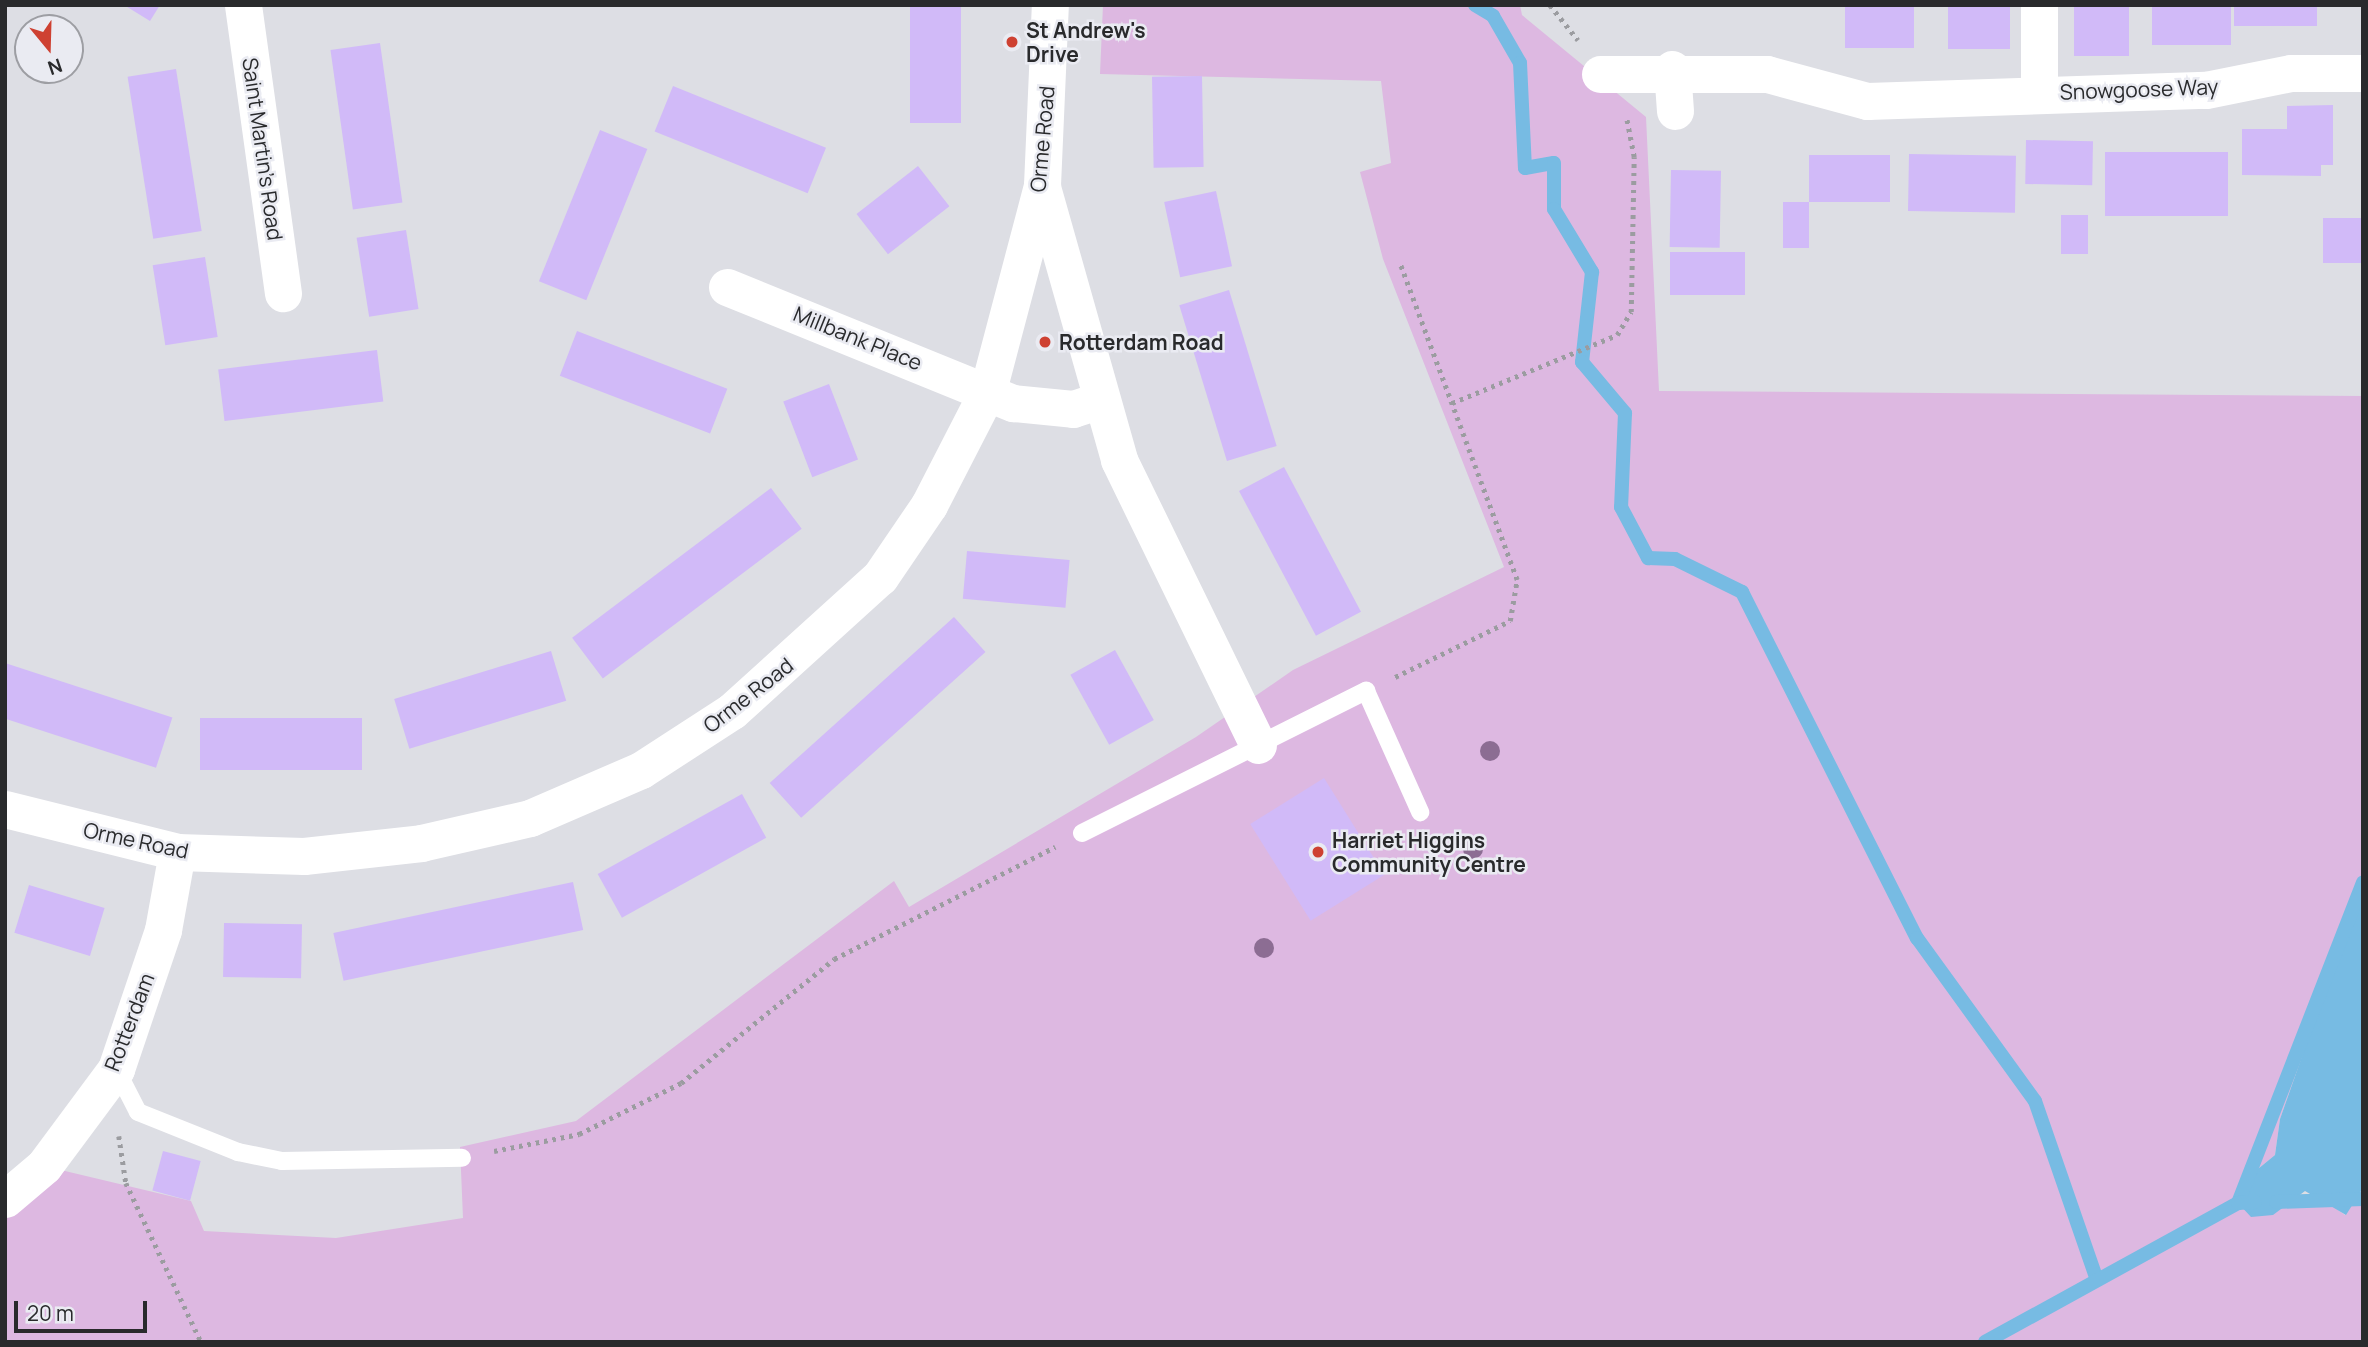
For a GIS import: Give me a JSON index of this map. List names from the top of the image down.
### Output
{
  "streets": {
    "street": [
      "Snowgoose Way",
      "Orme Road",
      "Saint Martin's Road",
      "Millbank Place",
      "Rotterdam"
    ]
  },
  "crossings": [
    ["Orme Road", "Millbank Place"],
    ["Orme Road", "Rotterdam"]
  ],
  "places": ["St Andrew's Drive", "Rotterdam Road", "Harriet Higgins Community Centre"],
  "scale_bar": "20 m",
  "north": "bottom"
}
